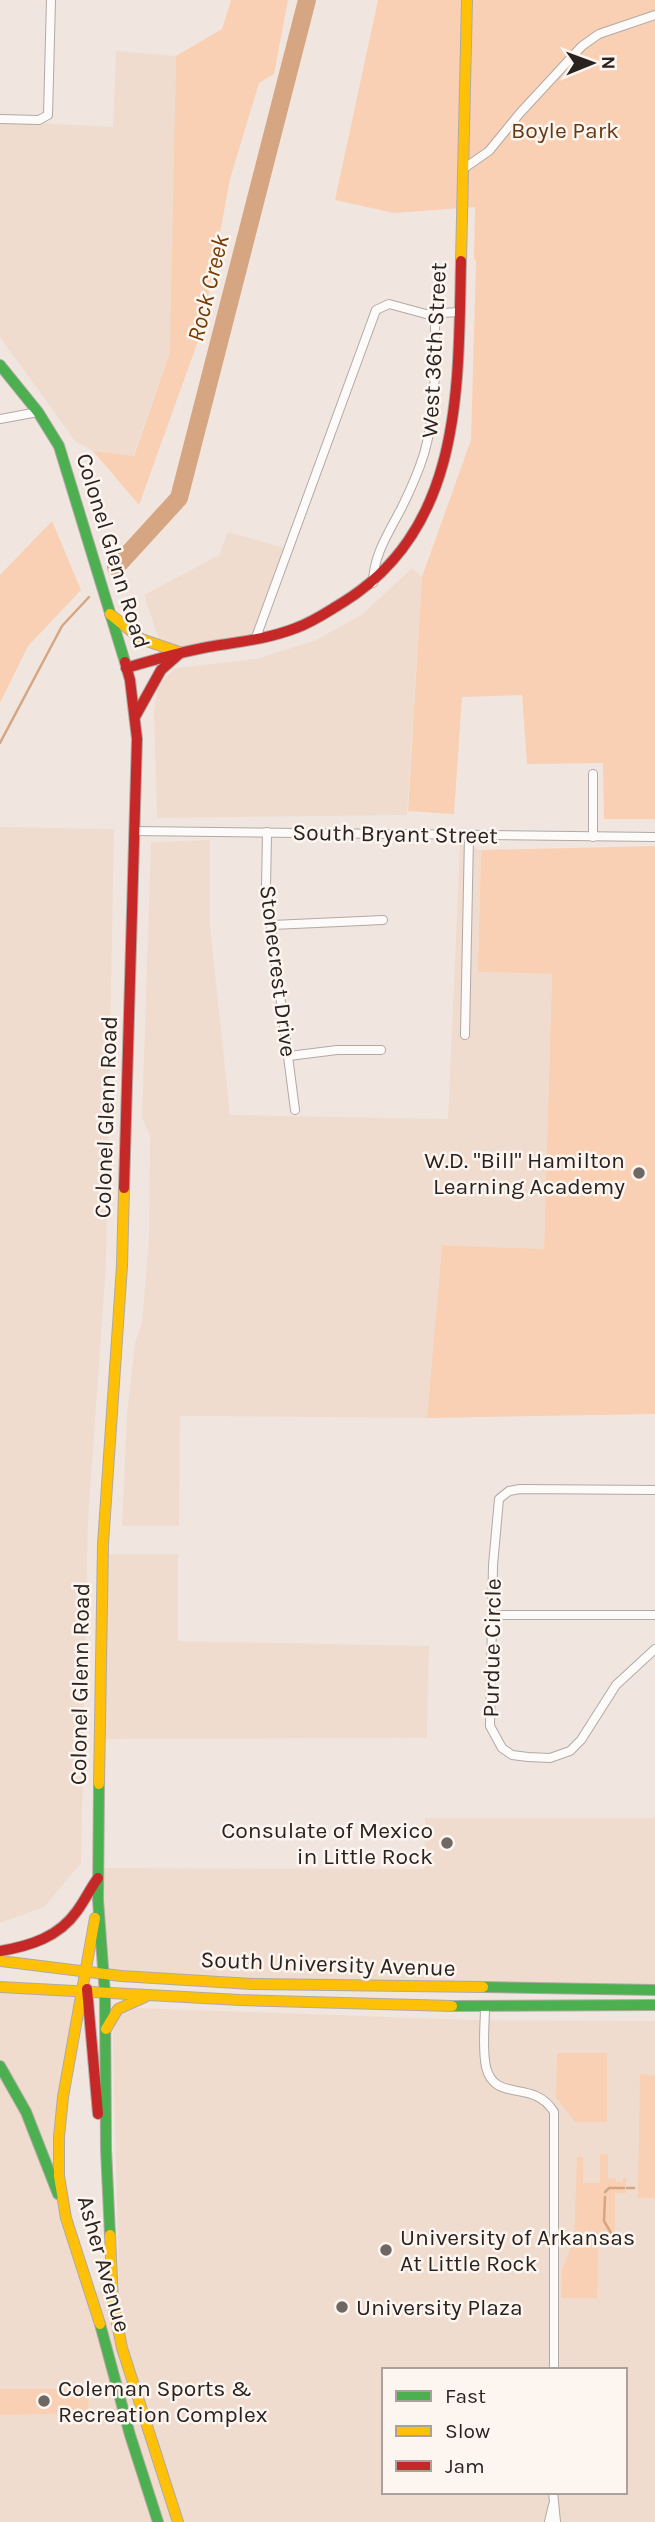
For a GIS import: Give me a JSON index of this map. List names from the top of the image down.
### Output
{
  "streets": {
    "main road": [
      "West 36th Street",
      "Colonel Glenn Road",
      "South University Avenue",
      "Asher Avenue"
    ],
    "street": ["South Bryant Street", "Stonecrest Drive", "Purdue Circle"]
  },
  "crossings": [
    ["West 36th Street", "Colonel Glenn Road"],
    ["Colonel Glenn Road", "South Bryant Street"],
    ["Colonel Glenn Road", "South University Avenue"],
    ["Colonel Glenn Road", "Asher Avenue"],
    ["South Bryant Street", "Stonecrest Drive"],
    ["South University Avenue", "Asher Avenue"]
  ],
  "water": ["Rock Creek"],
  "parks": ["Boyle Park"],
  "places": [
    "W.D. \"Bill\" Hamilton Learning Academy",
    "Consulate of Mexico in Little Rock",
    "University of Arkansas At Little Rock",
    "University Plaza",
    "Coleman Sports & Recreation Complex"
  ],
  "legend": ["Fast", "Slow", "Jam"],
  "north": "right"
}
